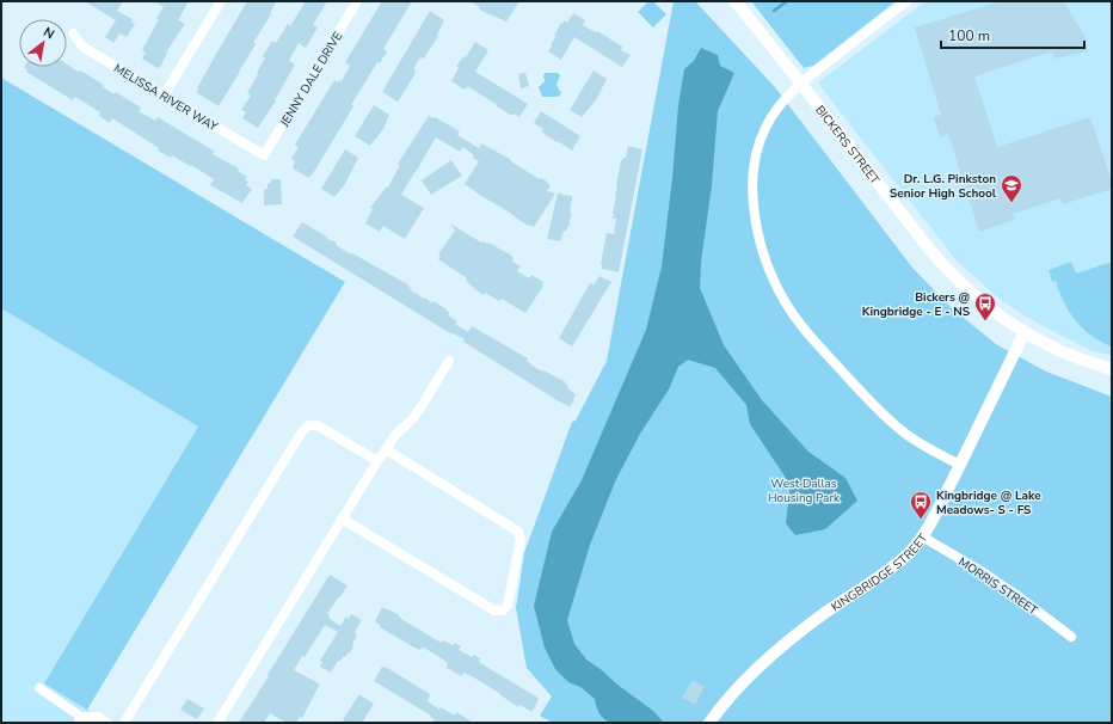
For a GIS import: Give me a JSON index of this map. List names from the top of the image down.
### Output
{
  "streets": {
    "street": [
      "JENNY DALE DRIVE",
      "MELISSA RIVER WAY",
      "BICKERS STREET",
      "KINGBRIDGE STREET",
      "MORRIS STREET"
    ]
  },
  "crossings": [
    ["JENNY DALE DRIVE", "MELISSA RIVER WAY"],
    ["BICKERS STREET", "KINGBRIDGE STREET"],
    ["KINGBRIDGE STREET", "MORRIS STREET"]
  ],
  "parks": ["West Dallas Housing Park"],
  "places": {
    "school or university": ["Dr. L.G. Pinkston Senior High School"],
    "bus stop": ["Bickers @ Kingbridge - E - NS", "Kingbridge @ Lake Meadows- S - FS"]
  },
  "scale_bar": "100 m",
  "north": "top right"
}
